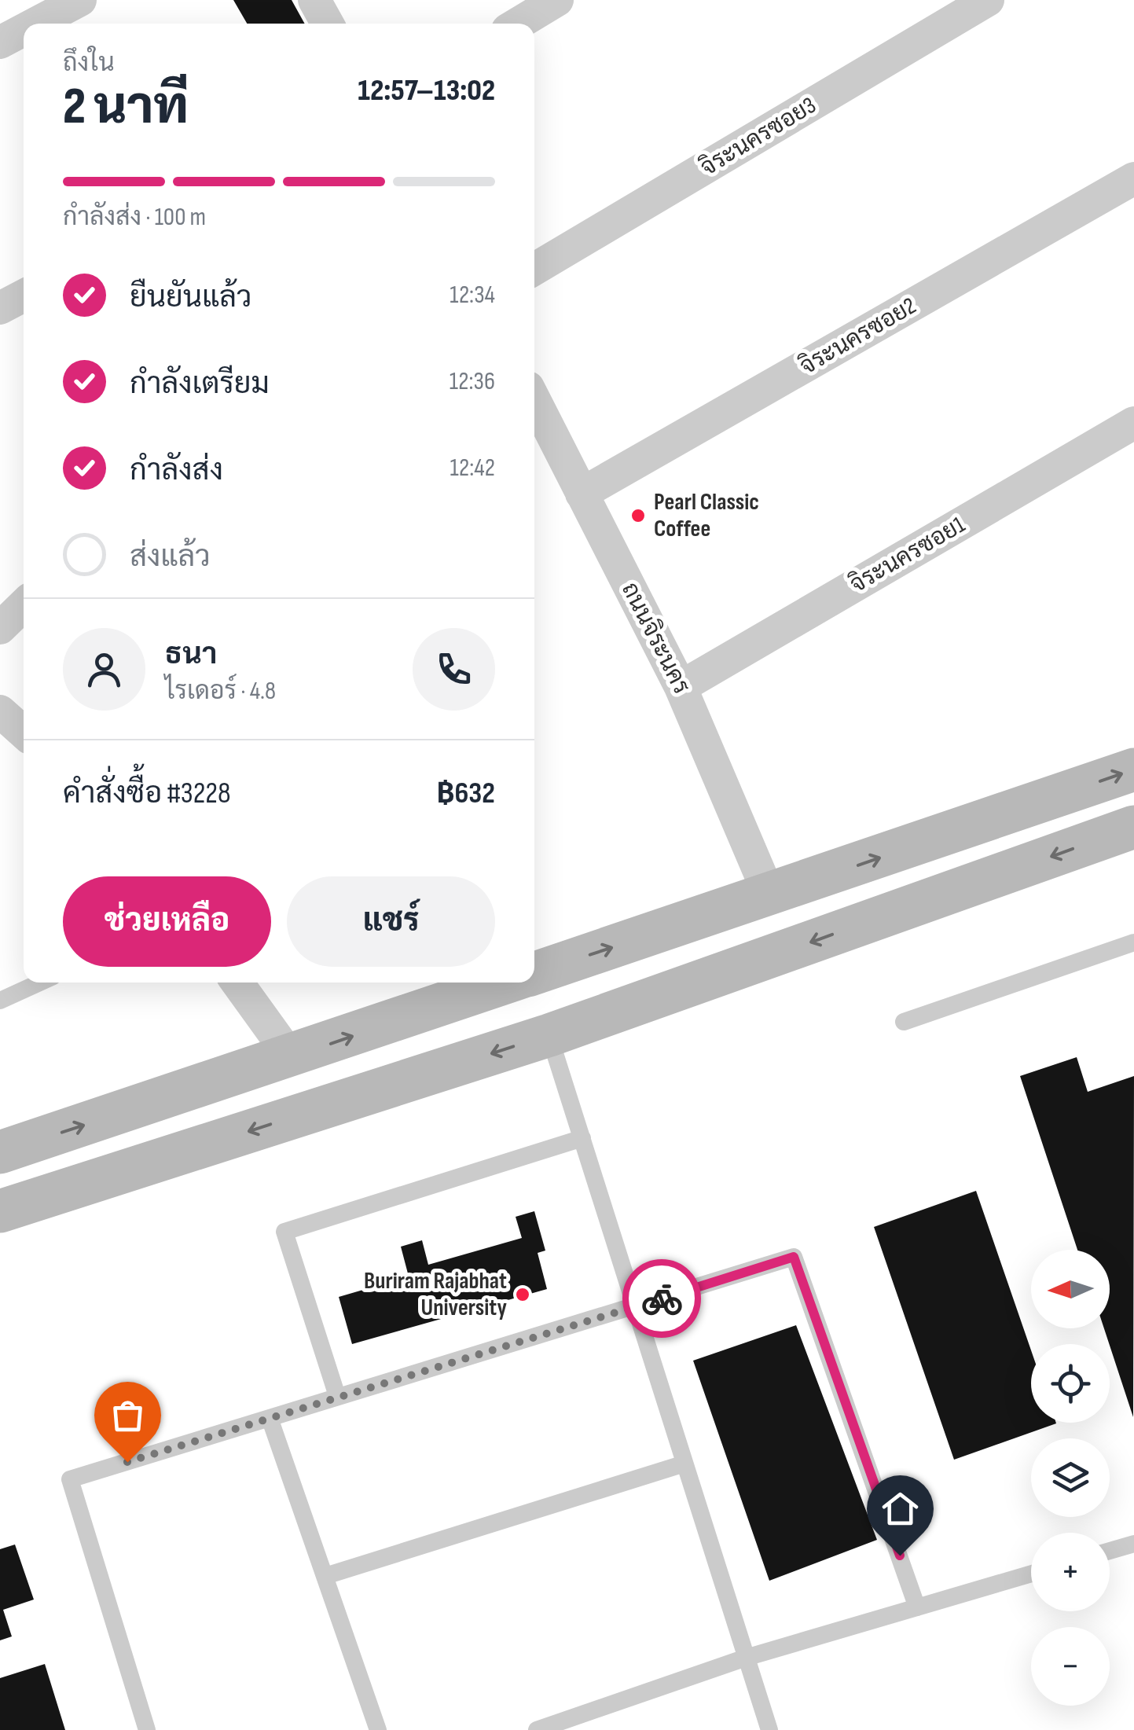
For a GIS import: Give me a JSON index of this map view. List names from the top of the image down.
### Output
{
  "streets": {
    "street": [
      "จิระนครซอย3",
      "จิระนครซอย2",
      "จิระนครซอย1",
      "ถนนจิระนคร"
    ]
  },
  "crossings": [
    ["จิระนครซอย2", "ถนนจิระนคร"],
    ["จิระนครซอย1", "ถนนจิระนคร"]
  ],
  "places": ["Pearl Classic Coffee", "Buriram Rajabhat University"],
  "north": "left",
  "page": {
    "heading": ["2 นาที", "ถึงใน", "12:57–13:02"],
    "panel": [
      "ธนา",
      "ไรเดอร์ · 4.8",
      "คำสั่งซื้อ #3228",
      "฿632"
    ],
    "bar": "กำลังส่ง · 100 m",
    "list": [
      ["ยืนยันแล้ว", "12:34"],
      ["กำลังเตรียม", "12:36"],
      ["กำลังส่ง", "12:42"],
      "ส่งแล้ว"
    ],
    "buttons": ["ช่วยเหลือ", "แชร์"],
    "map_buttons": ["+", "−"]
  }
}
